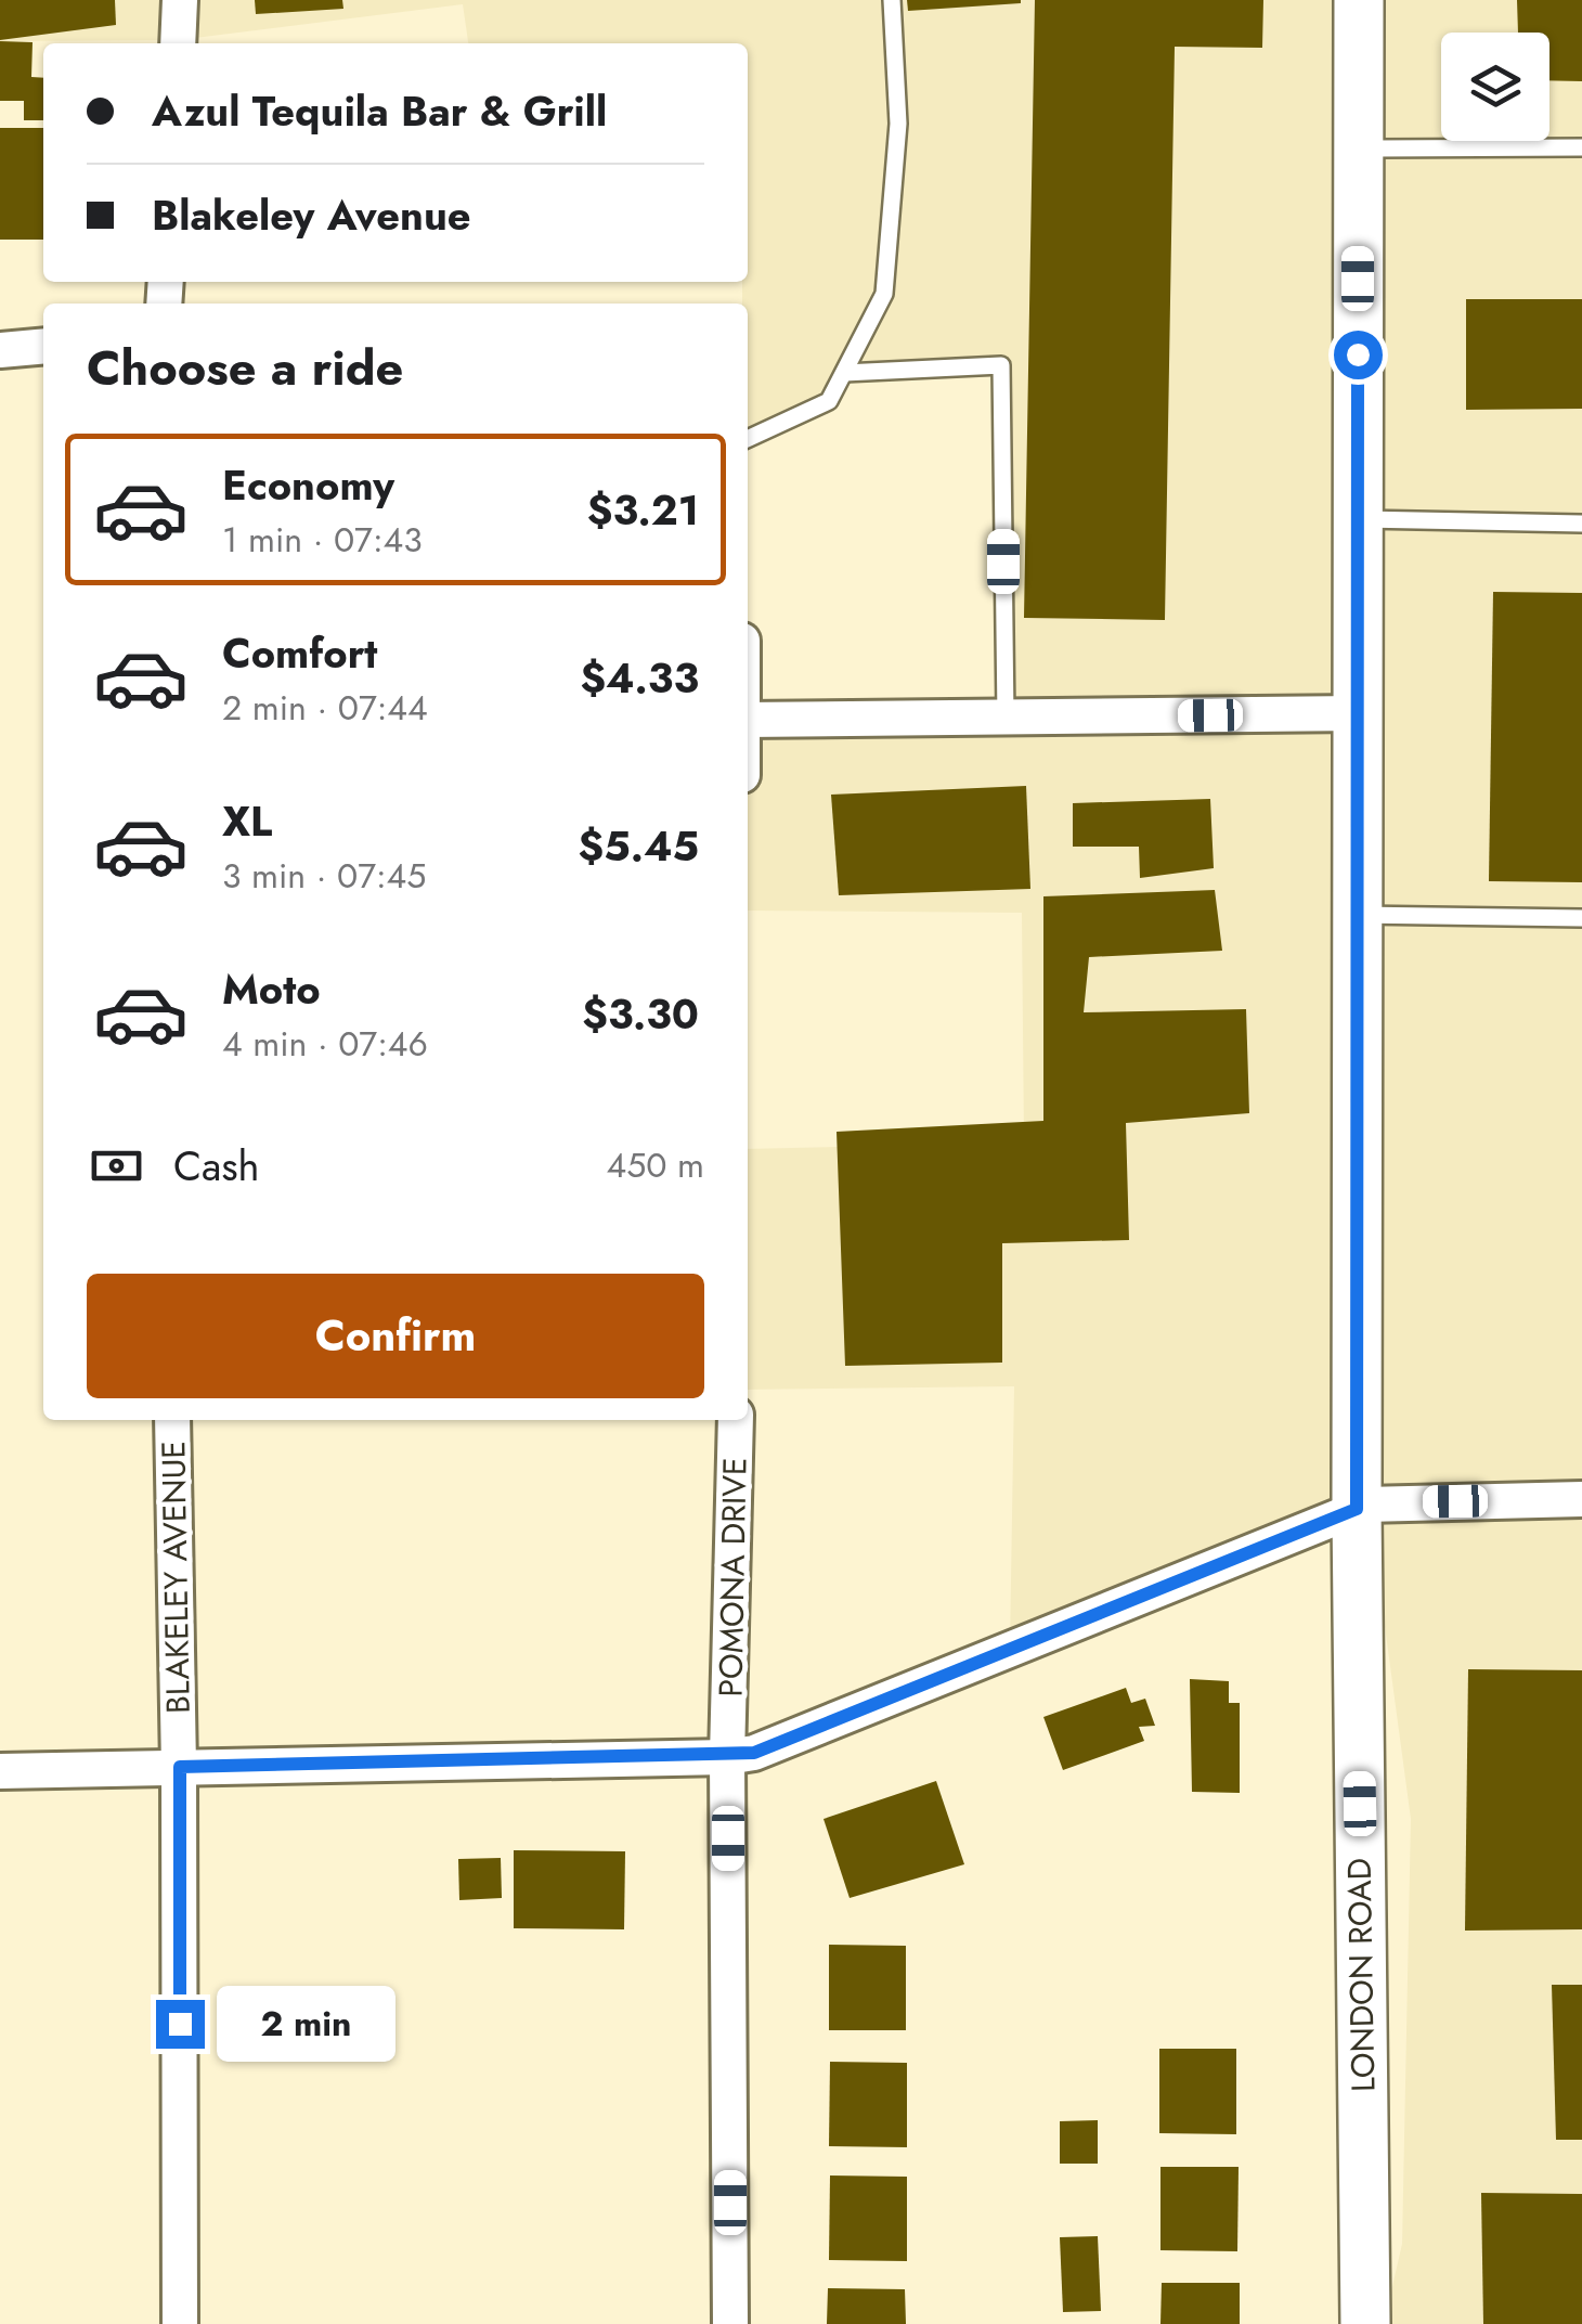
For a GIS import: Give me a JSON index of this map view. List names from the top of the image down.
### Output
{
  "streets": {
    "street": ["BLAKELEY AVENUE", "POMONA DRIVE", "LONDON ROAD"]
  },
  "page": {
    "banner": ["Azul Tequila Bar & Grill", "Blakeley Avenue"],
    "heading": "Choose a ride",
    "list": [
      {
        "name": "Economy",
        "note": "1 min · 07:43",
        "value": "$3.21"
      },
      {
        "name": "Comfort",
        "note": "2 min · 07:44",
        "value": "$4.33"
      },
      {
        "name": "XL",
        "note": "3 min · 07:45",
        "value": "$5.45"
      },
      {
        "name": "Moto",
        "note": "4 min · 07:46",
        "value": "$3.30"
      }
    ],
    "pay": ["Cash", "450 m"],
    "buttons": "Confirm",
    "bubble": "2 min"
  }
}
